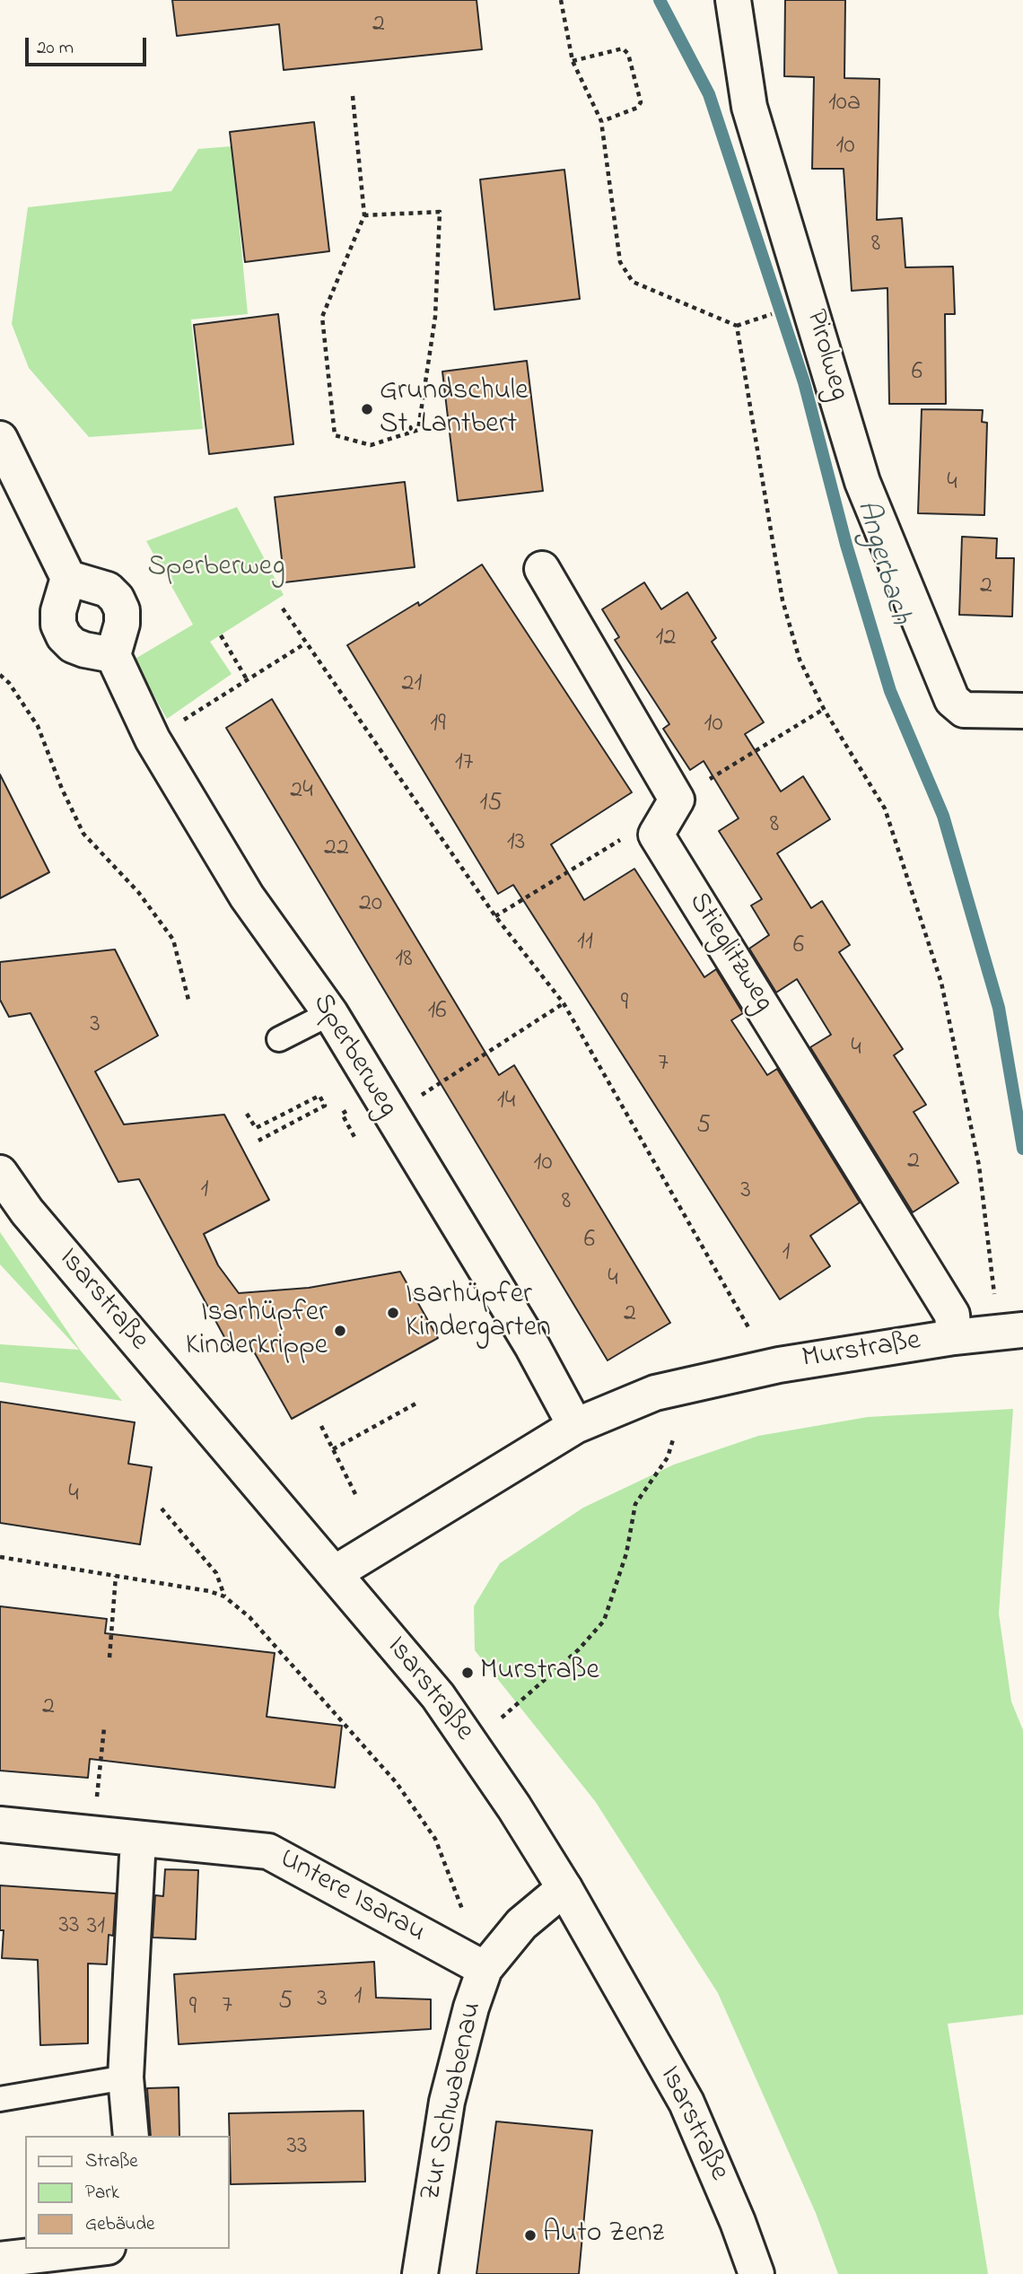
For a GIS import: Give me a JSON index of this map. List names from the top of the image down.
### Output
{
  "streets": {
    "street": [
      "Pirolweg",
      "Stieglitzweg",
      "Sperberweg",
      "Isarstraße",
      "Murstraße",
      "Untere Isarau",
      "Zur Schwabenau"
    ]
  },
  "crossings": [
    ["Stieglitzweg", "Murstraße"],
    ["Sperberweg", "Murstraße"],
    ["Isarstraße", "Murstraße"],
    ["Isarstraße", "Zur Schwabenau"],
    ["Untere Isarau", "Zur Schwabenau"]
  ],
  "water": ["Angerbach"],
  "parks": ["Sperberweg"],
  "places": [
    "Grundschule St. Lantbert",
    "Isarhüpfer Kindergarten",
    "Isarhüpfer Kinderkrippe",
    "Murstraße",
    "Auto Zenz"
  ],
  "house_numbers": [
    "2",
    "10a",
    "10",
    "8",
    "6",
    "4",
    "2",
    "12",
    "21",
    "19",
    "10",
    "17",
    "24",
    "15",
    "8",
    "13",
    "22",
    "20",
    "11",
    "6",
    "18",
    "9",
    "16",
    "3",
    "4",
    "7",
    "14",
    "5",
    "2",
    "10",
    "1",
    "3",
    "8",
    "6",
    "1",
    "4",
    "2",
    "4",
    "2",
    "33",
    "31",
    "1",
    "3",
    "5",
    "7",
    "9",
    "33"
  ],
  "legend": ["Straße", "Park", "Gebäude"],
  "scale_bar": "20 m"
}
